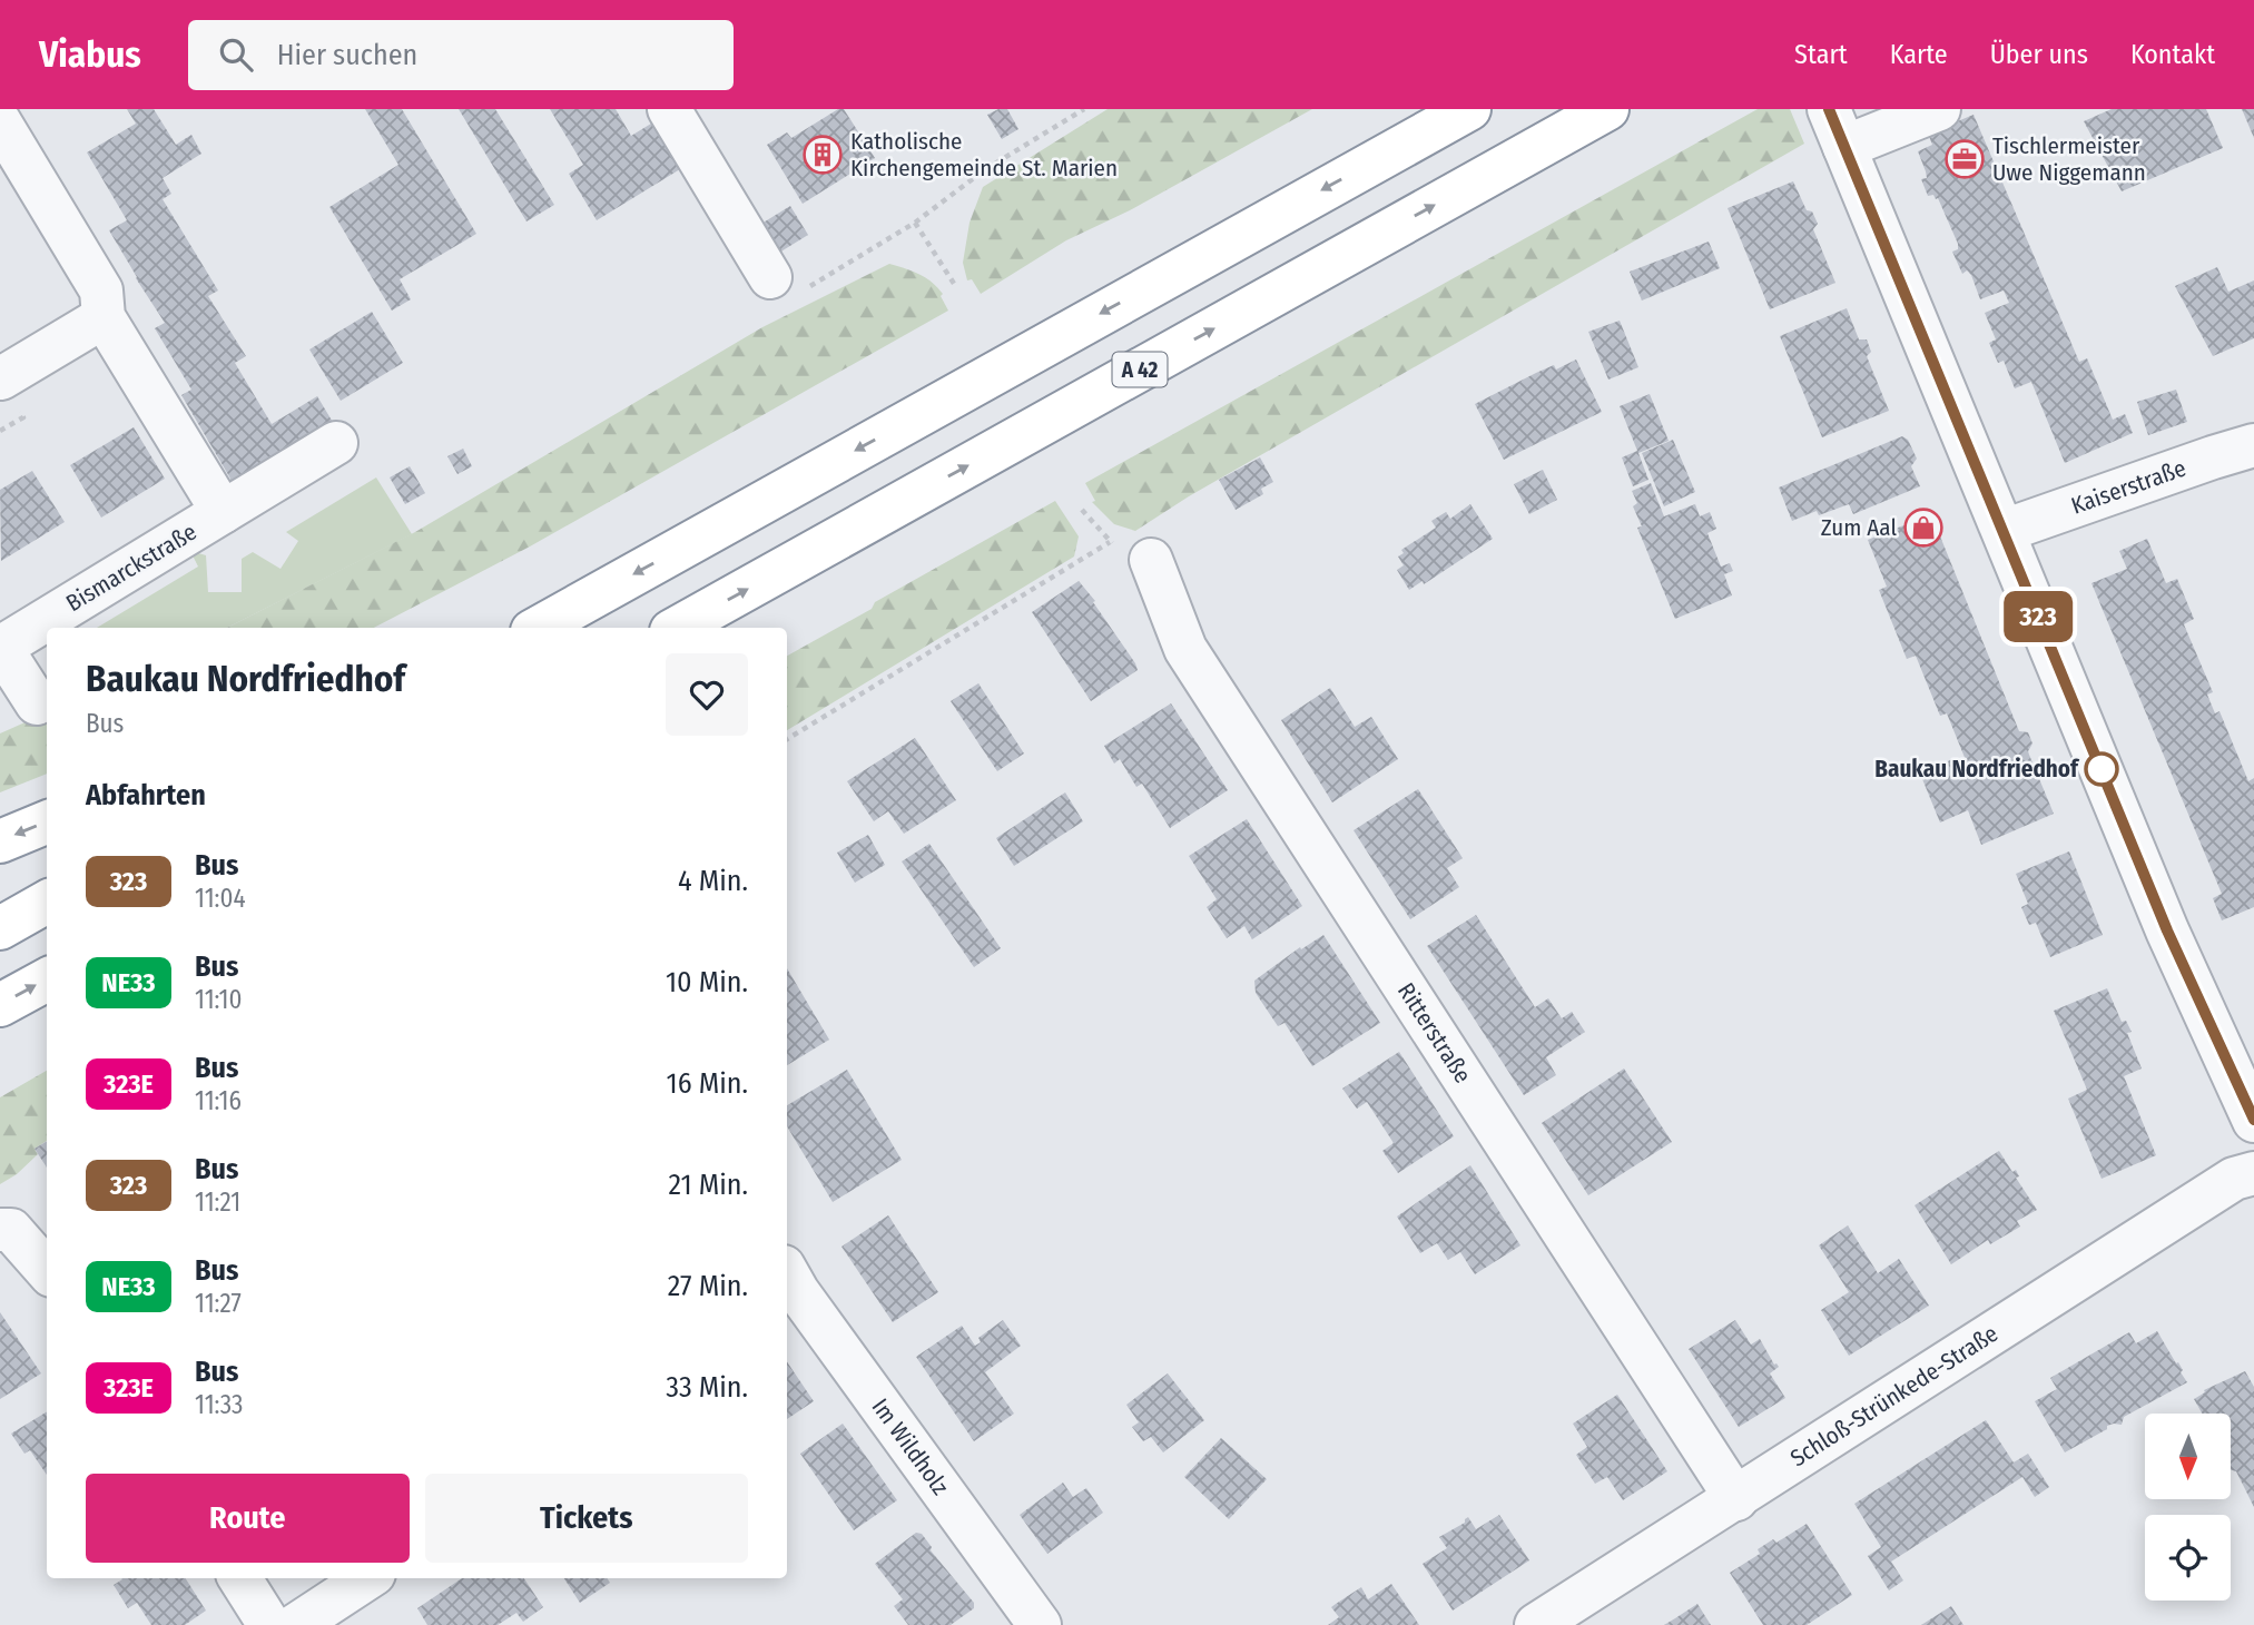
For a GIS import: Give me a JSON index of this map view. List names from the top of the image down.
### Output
{
  "streets": {
    "highway": ["A 42"],
    "street": [
      "Kaiserstraße",
      "Bismarckstraße",
      "Ritterstraße",
      "Schloß-Strünkede-Straße",
      "Im Wildholz"
    ]
  },
  "crossings": [
    ["Ritterstraße", "Schloß-Strünkede-Straße"]
  ],
  "places": {
    "building": ["Katholische Kirchengemeinde St. Marien"],
    "office": ["Tischlermeister Uwe Niggemann"],
    "shop": ["Zum Aal"],
    "other": ["Baukau Nordfriedhof"]
  },
  "lines": ["bus line 323"],
  "north": "bottom",
  "page": {
    "header": "Viabus",
    "search": "Hier suchen",
    "nav": [
      "Start",
      "Karte",
      "Über uns",
      "Kontakt"
    ],
    "on_map": "323",
    "heading": [
      ["Baukau Nordfriedhof", "Bus"],
      "Abfahrten"
    ],
    "list": [
      {
        "mark": "323",
        "name": "Bus",
        "note": "11:04",
        "value": "4 Min."
      },
      {
        "mark": "NE33",
        "name": "Bus",
        "note": "11:10",
        "value": "10 Min."
      },
      {
        "mark": "323E",
        "name": "Bus",
        "note": "11:16",
        "value": "16 Min."
      },
      {
        "mark": "323",
        "name": "Bus",
        "note": "11:21",
        "value": "21 Min."
      },
      {
        "mark": "NE33",
        "name": "Bus",
        "note": "11:27",
        "value": "27 Min."
      },
      {
        "mark": "323E",
        "name": "Bus",
        "note": "11:33",
        "value": "33 Min."
      }
    ],
    "buttons": ["Route", "Tickets"]
  }
}
